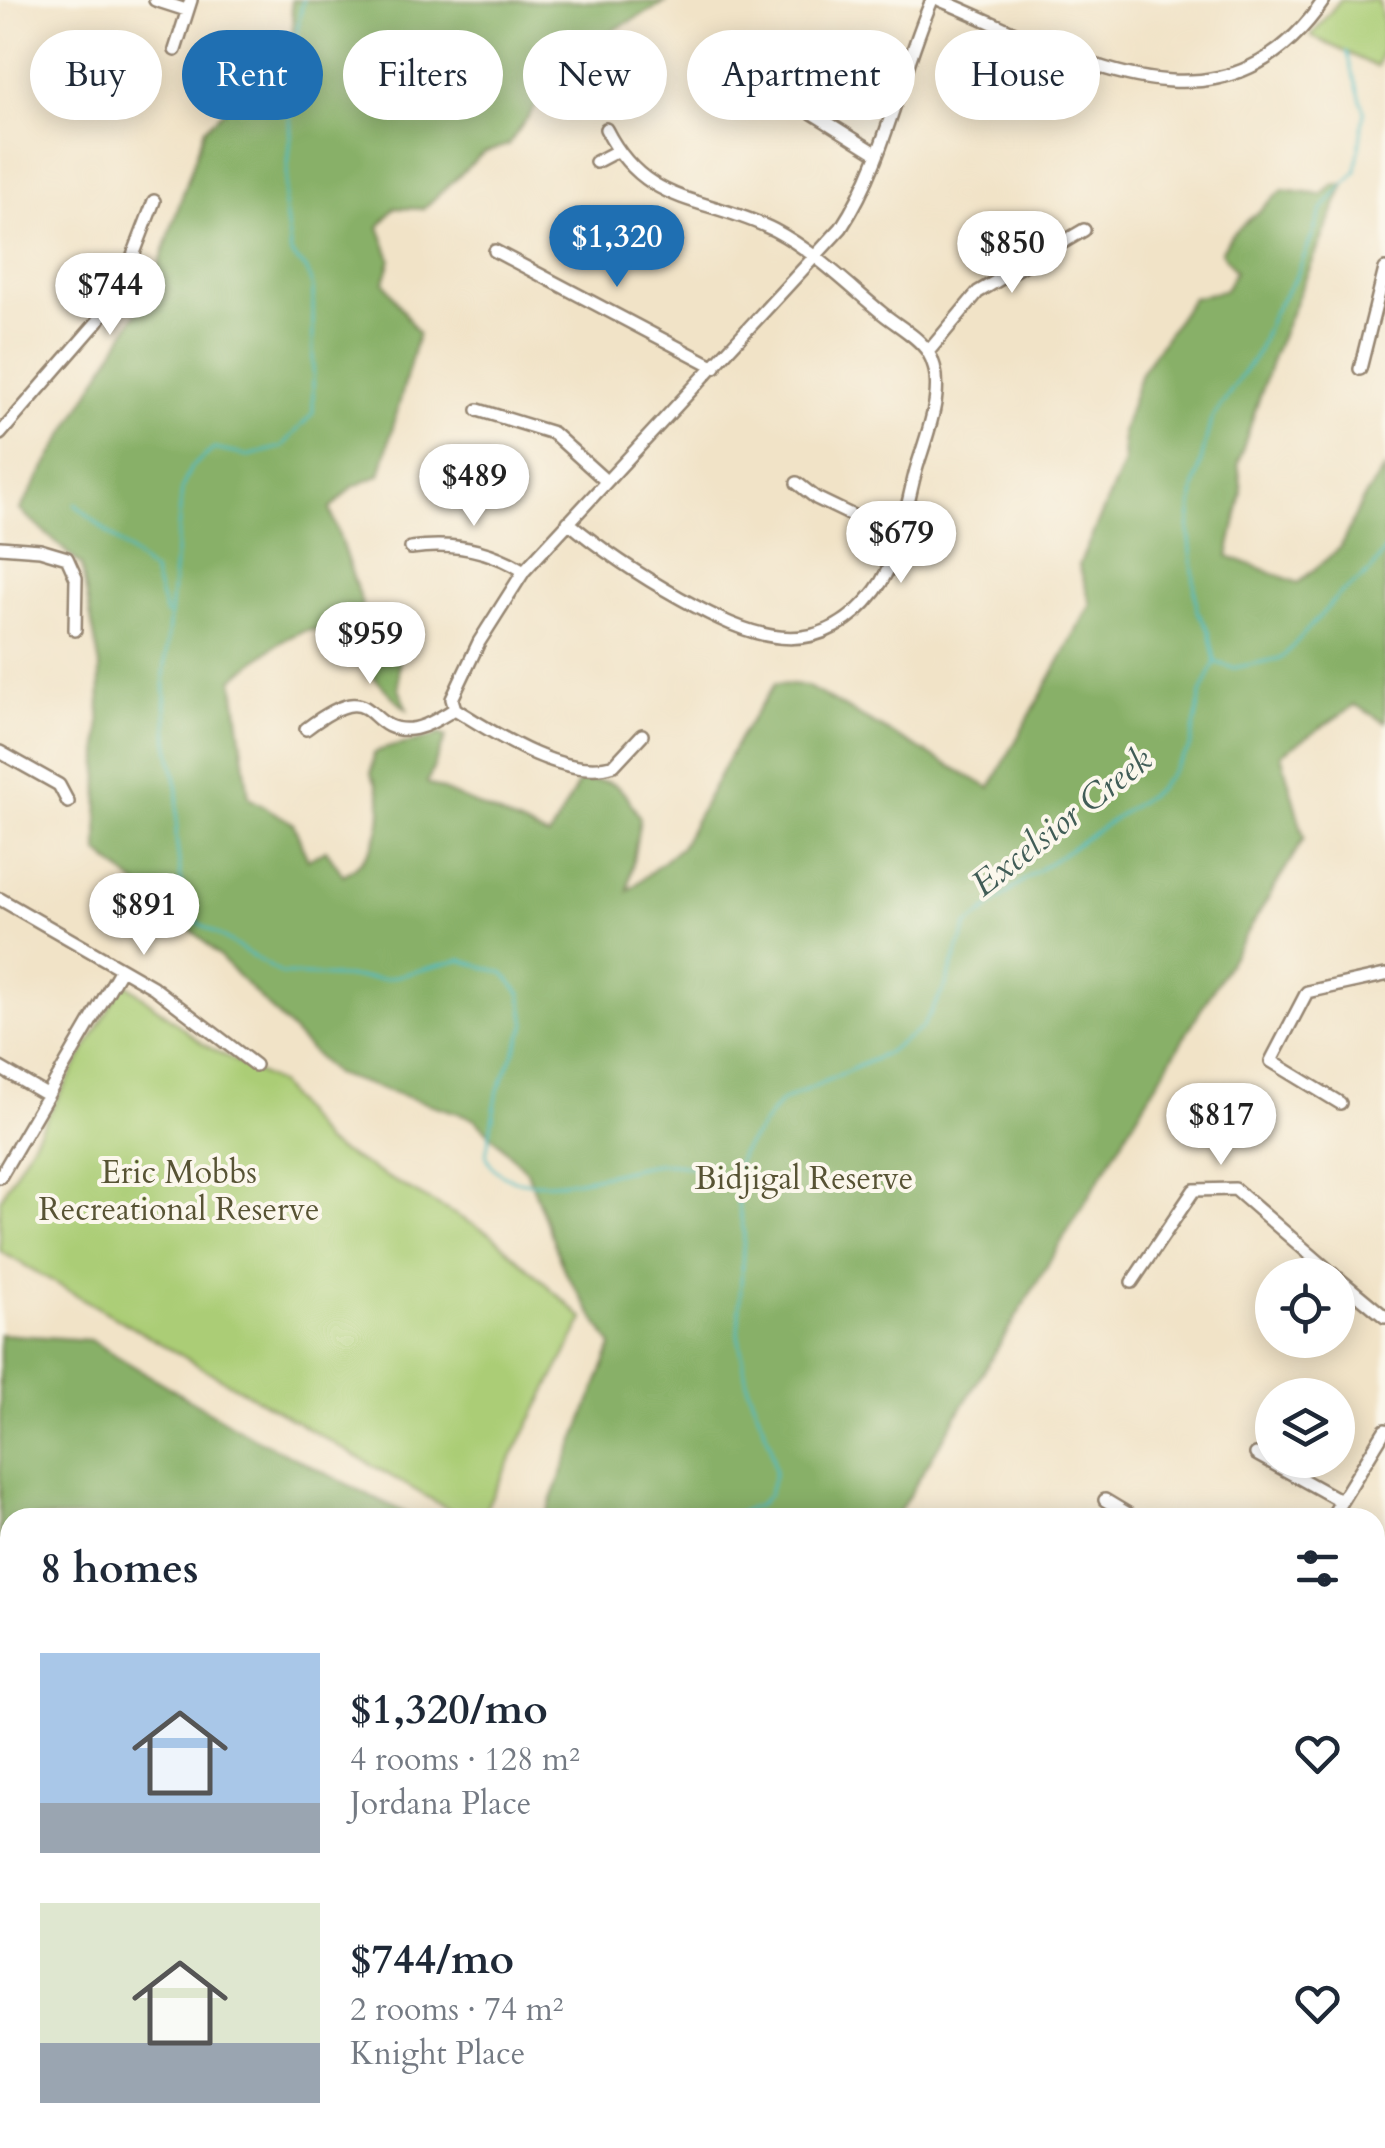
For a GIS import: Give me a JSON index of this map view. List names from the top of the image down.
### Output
{
  "water": ["Excelsior Creek"],
  "parks": ["Eric Mobbs Recreational Reserve", "Bidjigal Reserve"],
  "page": {
    "chip": [
      "Buy",
      "Rent",
      "Filters",
      "New",
      "Apartment",
      "House"
    ],
    "price": [
      "$1,320",
      "$850",
      "$744",
      "$489",
      "$679",
      "$959",
      "$891",
      "$817"
    ],
    "heading": "8 homes",
    "list": [
      {
        "name": "$1,320/mo",
        "note": "4 rooms · 128 m² · Jordana Place"
      },
      {
        "name": "$744/mo",
        "note": "2 rooms · 74 m² · Knight Place"
      }
    ]
  }
}
